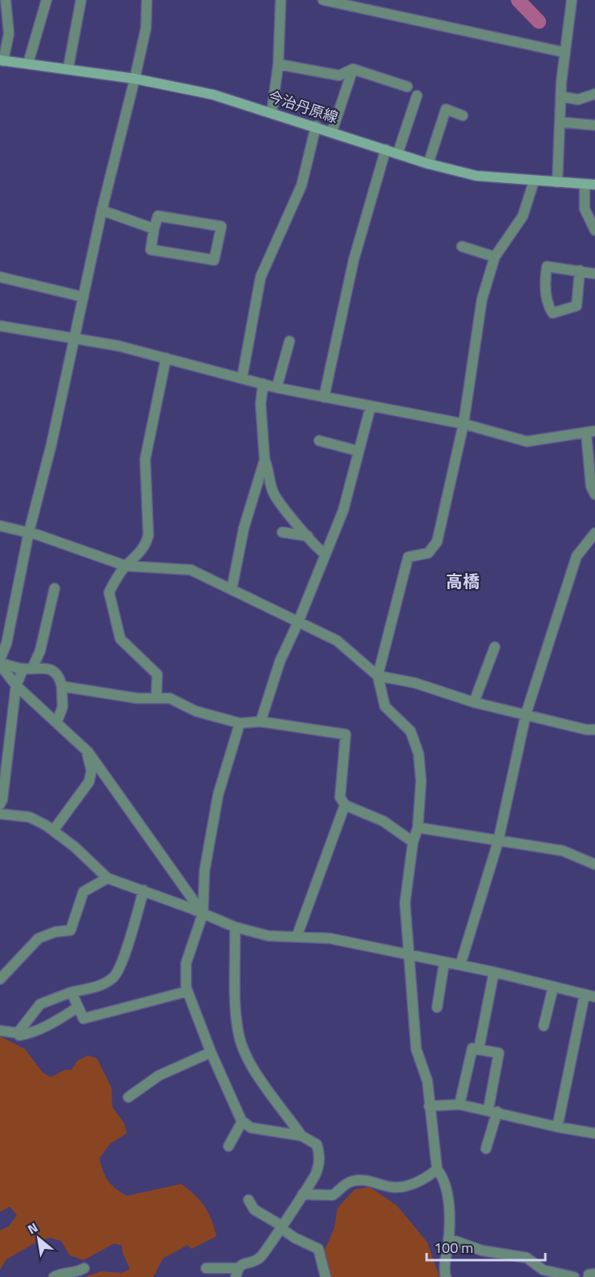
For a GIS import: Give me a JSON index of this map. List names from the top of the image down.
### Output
{
  "streets": {
    "main road": ["今治丹原線"]
  },
  "districts": ["高橋"],
  "scale_bar": "100 m",
  "north": "top left"
}
